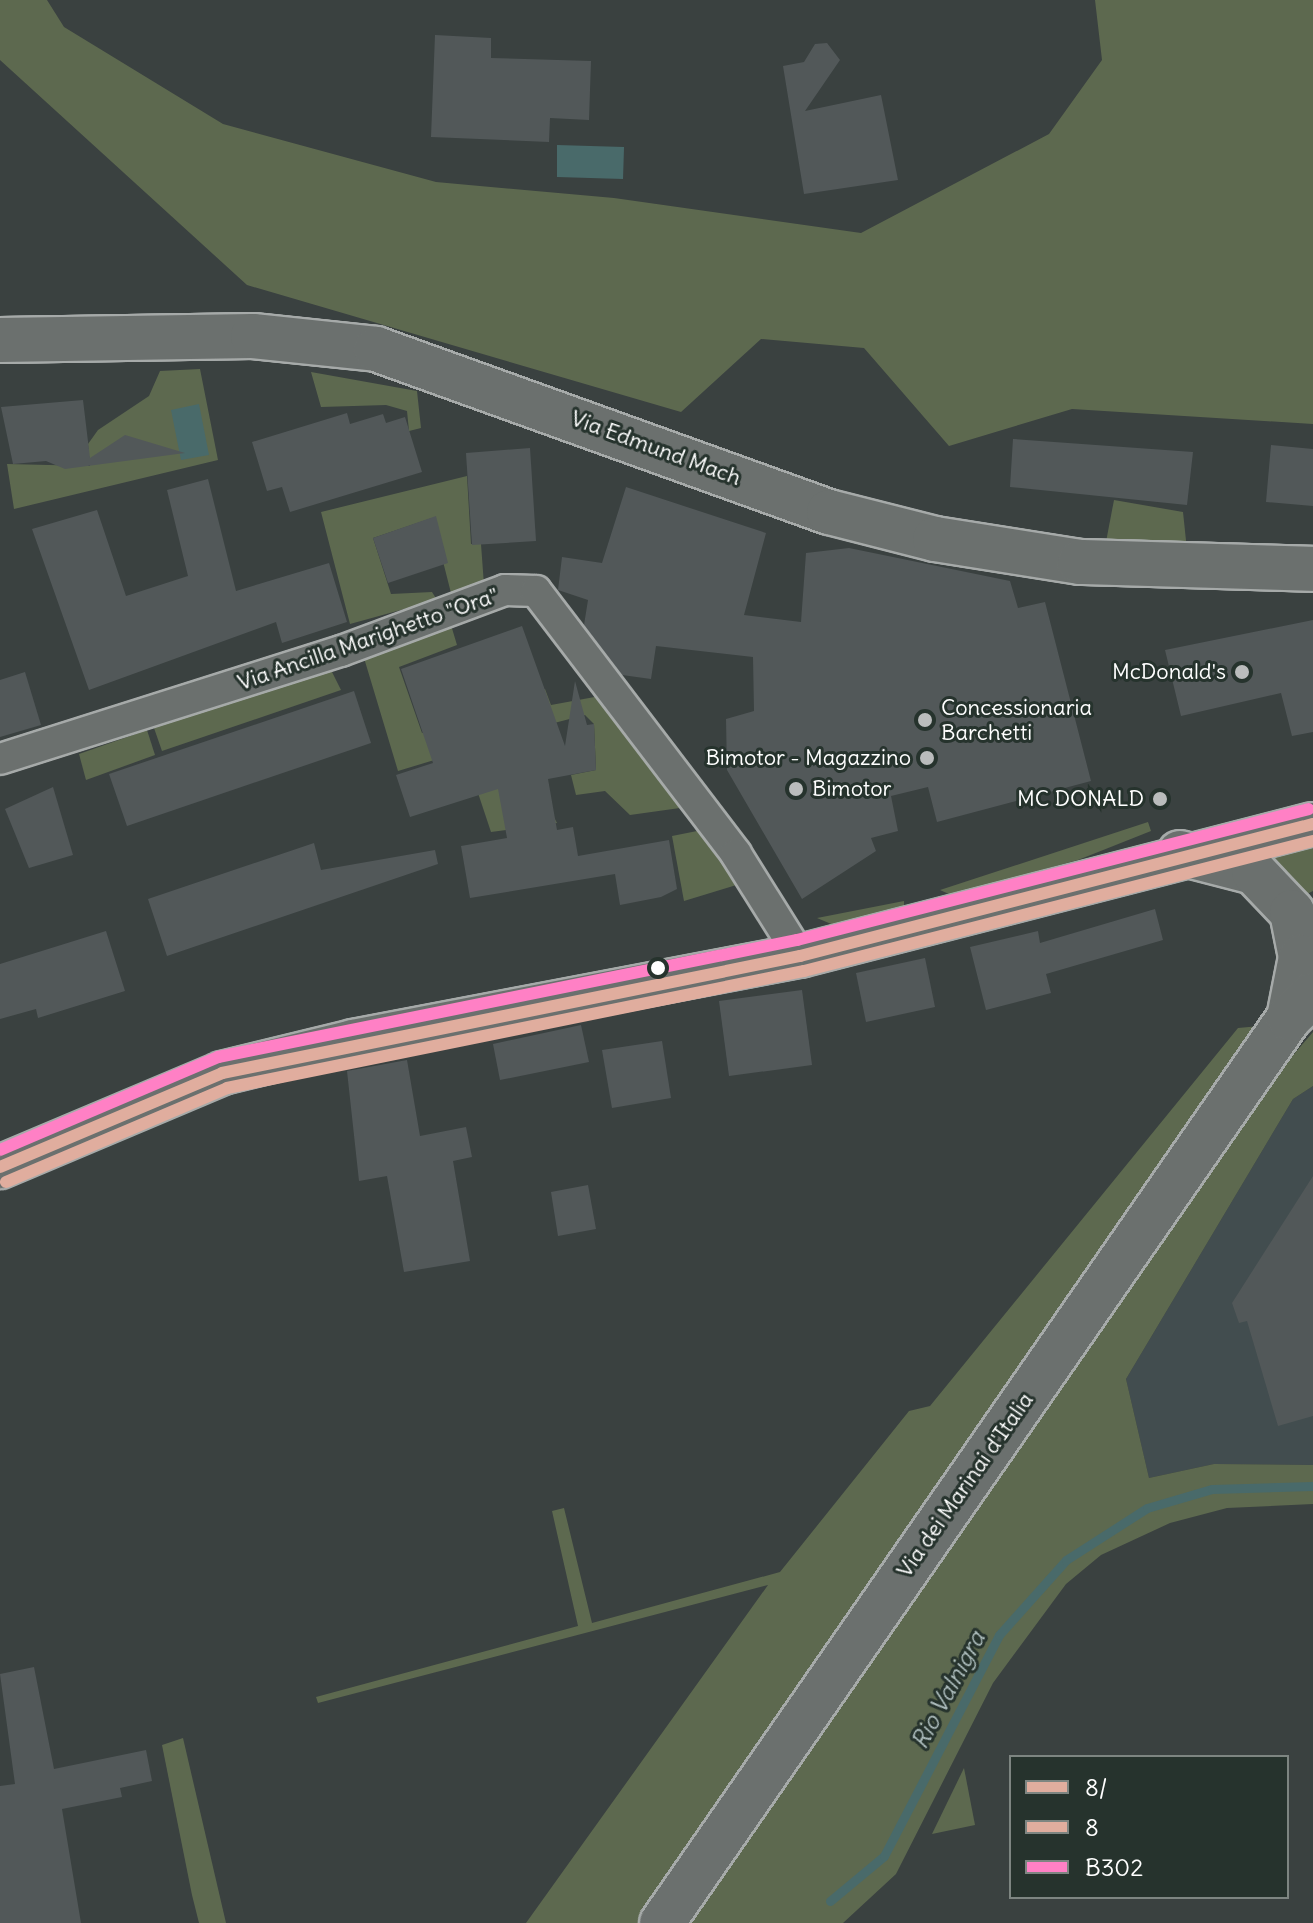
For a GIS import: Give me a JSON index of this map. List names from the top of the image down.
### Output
{
  "streets": {
    "main road": ["Via Edmund Mach", "Via dei Marinai d'Italia"],
    "street": ["Via Ancilla Marighetto \"Ora\""]
  },
  "water": ["Rio Valnigra"],
  "places": [
    "McDonald's",
    "Concessionaria Barchetti",
    "Bimotor - Magazzino",
    "Bimotor",
    "MC DONALD"
  ],
  "lines": ["transit line B302", "transit line 8/", "transit line 8"],
  "legend": ["8/", "8", "B302"]
}
